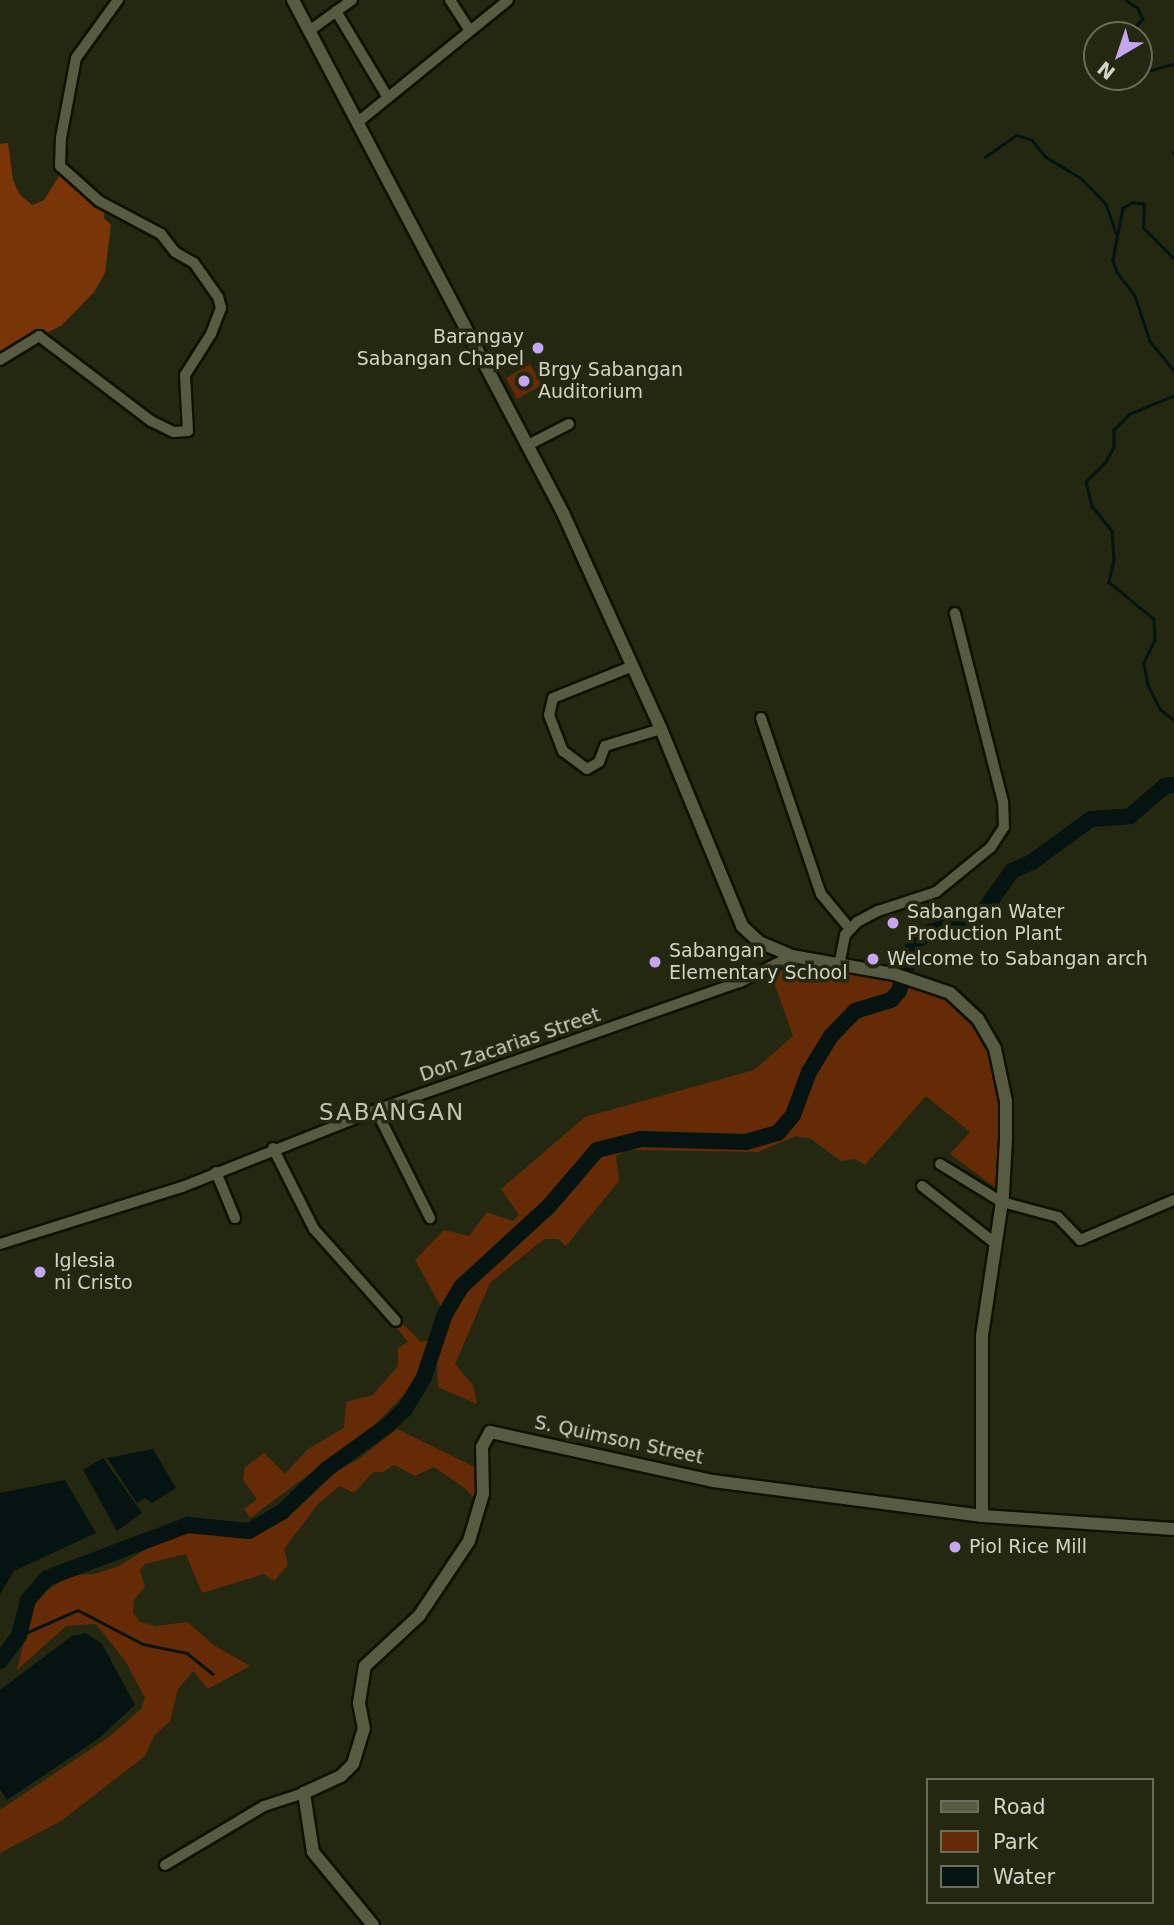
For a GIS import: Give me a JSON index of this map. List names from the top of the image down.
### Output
{
  "streets": {
    "street": ["Don Zacarias Street", "S. Quimson Street"]
  },
  "districts": ["SABANGAN"],
  "places": [
    "Barangay Sabangan Chapel",
    "Brgy Sabangan Auditorium",
    "Sabangan Water Production Plant",
    "Welcome to Sabangan arch",
    "Sabangan Elementary School",
    "Iglesia ni Cristo",
    "Piol Rice Mill"
  ],
  "legend": ["Road", "Park", "Water"],
  "north": "bottom left"
}
